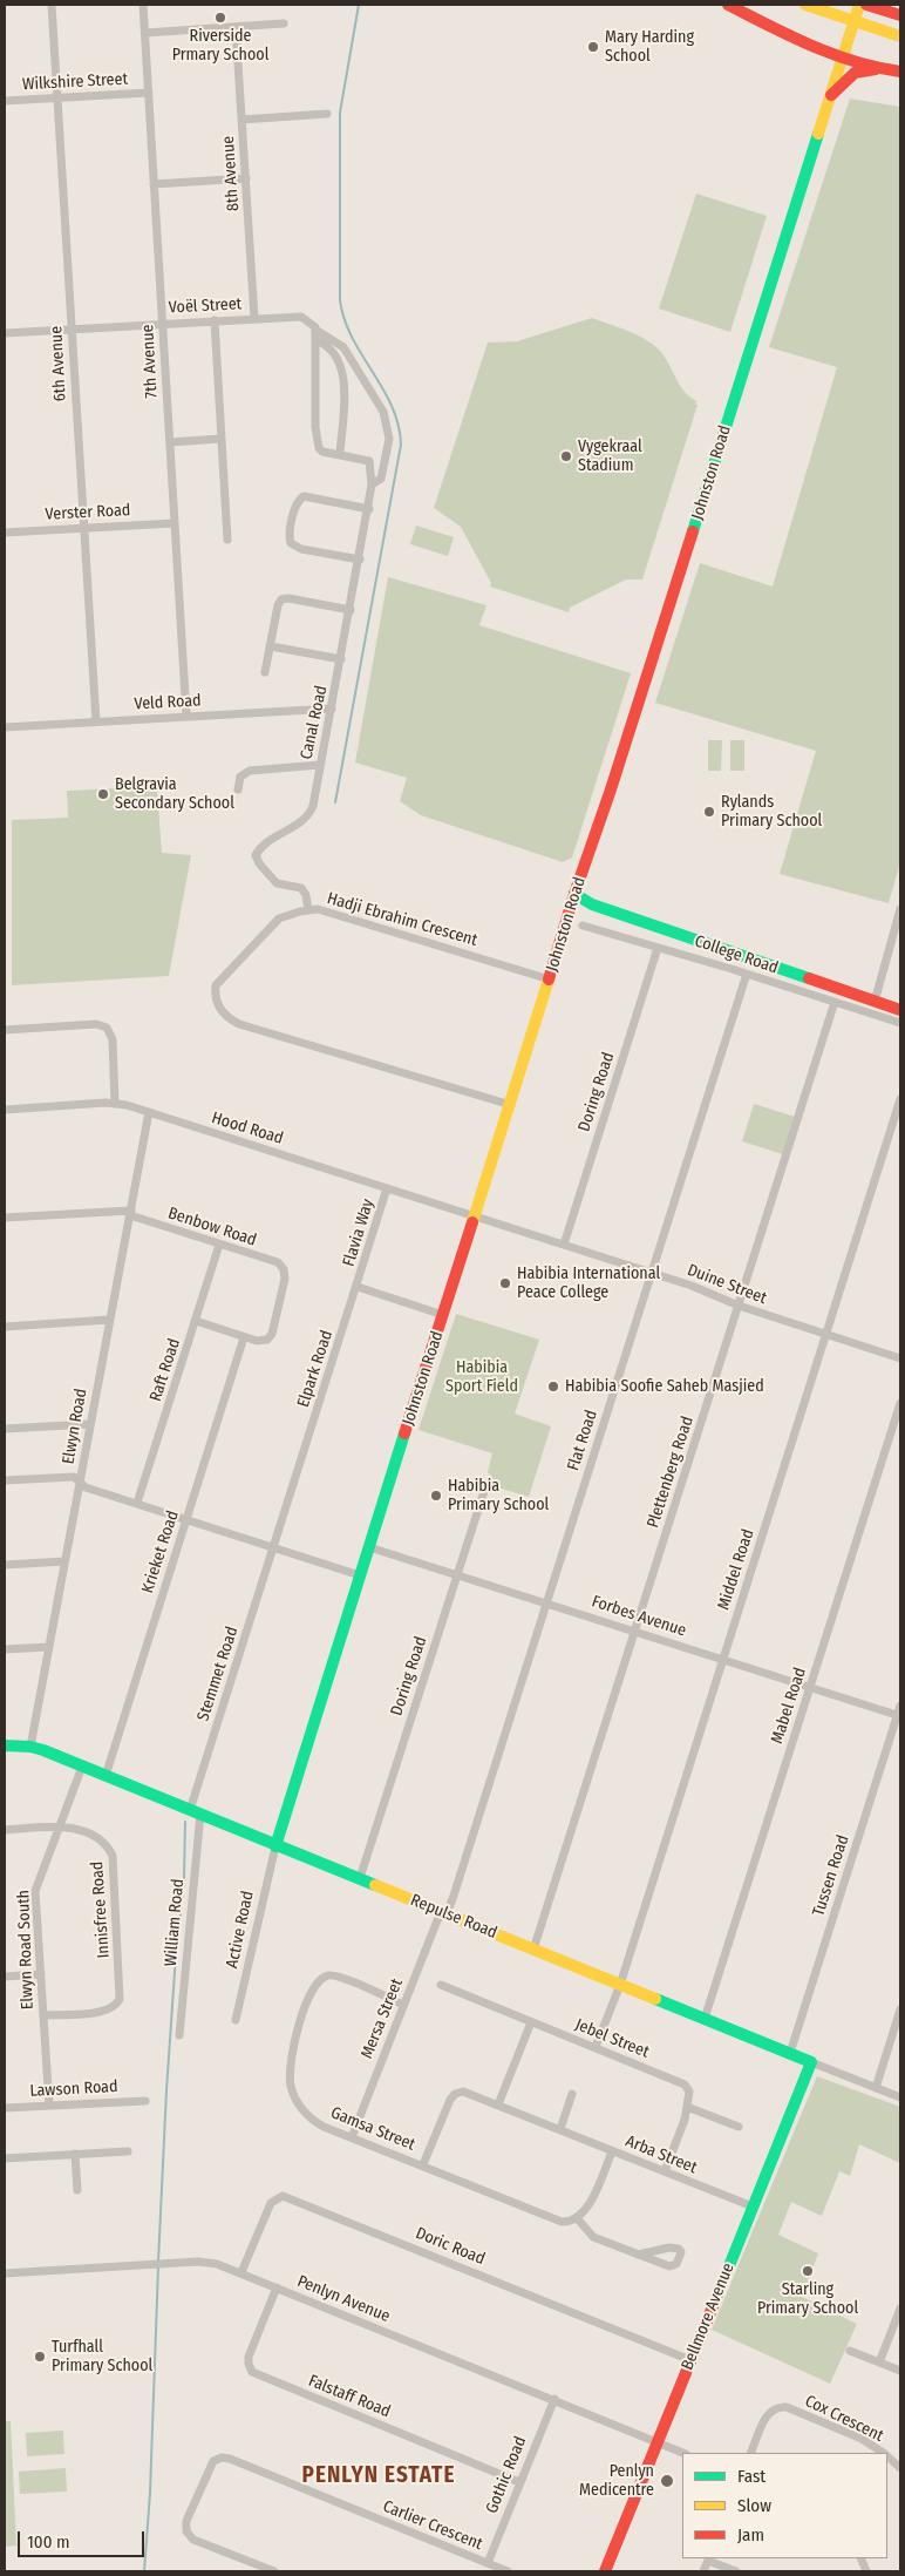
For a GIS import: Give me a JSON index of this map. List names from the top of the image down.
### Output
{
  "streets": {
    "street": [
      "Wilkshire Street",
      "8th Avenue",
      "Voël Street",
      "7th Avenue",
      "6th Avenue",
      "Johnston Road",
      "Verster Road",
      "Veld Road",
      "Canal Road",
      "Hadji Ebrahim Crescent",
      "College Road",
      "Doring Road",
      "Hood Road",
      "Benbow Road",
      "Flavia Way",
      "Duine Street",
      "Elpark Road",
      "Raft Road",
      "Elwyn Road",
      "Flat Road",
      "Plettenberg Road",
      "Krieket Road",
      "Middel Road",
      "Forbes Avenue",
      "Stemmet Road",
      "Mabel Road",
      "Tussen Road",
      "Innisfree Road",
      "Repulse Road",
      "William Road",
      "Active Road",
      "Elwyn Road South",
      "Mersa Street",
      "Jebel Street",
      "Lawson Road",
      "Gamsa Street",
      "Arba Street",
      "Doric Road",
      "Penlyn Avenue",
      "Bellmore Avenue",
      "Falstaff Road",
      "Cox Crescent",
      "Gothic Road",
      "Carlier Crescent"
    ]
  },
  "crossings": [
    ["Wilkshire Street", "7th Avenue"],
    ["Wilkshire Street", "6th Avenue"],
    ["8th Avenue", "Voël Street"],
    ["Voël Street", "7th Avenue"],
    ["Voël Street", "6th Avenue"],
    ["7th Avenue", "Verster Road"],
    ["7th Avenue", "Veld Road"],
    ["6th Avenue", "Verster Road"],
    ["6th Avenue", "Veld Road"],
    ["Johnston Road", "Hadji Ebrahim Crescent"],
    ["Johnston Road", "College Road"],
    ["Johnston Road", "Hood Road"],
    ["Johnston Road", "Duine Street"],
    ["Johnston Road", "Forbes Avenue"],
    ["Johnston Road", "Repulse Road"],
    ["Johnston Road", "Active Road"],
    ["Veld Road", "Canal Road"],
    ["Canal Road", "Hadji Ebrahim Crescent"],
    ["Doring Road", "Duine Street"],
    ["Doring Road", "Forbes Avenue"],
    ["Doring Road", "Repulse Road"],
    ["Hood Road", "Flavia Way"],
    ["Hood Road", "Duine Street"],
    ["Hood Road", "Elwyn Road"],
    ["Benbow Road", "Raft Road"],
    ["Benbow Road", "Elwyn Road"],
    ["Benbow Road", "Krieket Road"],
    ["Flavia Way", "Elpark Road"],
    ["Duine Street", "Flat Road"],
    ["Duine Street", "Plettenberg Road"],
    ["Duine Street", "Middel Road"],
    ["Elpark Road", "Stemmet Road"],
    ["Elwyn Road", "Repulse Road"],
    ["Flat Road", "Forbes Avenue"],
    ["Flat Road", "Repulse Road"],
    ["Flat Road", "Mersa Street"],
    ["Plettenberg Road", "Forbes Avenue"],
    ["Plettenberg Road", "Repulse Road"],
    ["Krieket Road", "Repulse Road"],
    ["Middel Road", "Forbes Avenue"],
    ["Middel Road", "Repulse Road"],
    ["Middel Road", "Jebel Street"],
    ["Forbes Avenue", "Mabel Road"],
    ["Forbes Avenue", "Tussen Road"],
    ["Stemmet Road", "Repulse Road"],
    ["Stemmet Road", "William Road"],
    ["Mabel Road", "Repulse Road"],
    ["Tussen Road", "Repulse Road"],
    ["Innisfree Road", "Elwyn Road South"],
    ["Repulse Road", "William Road"],
    ["Repulse Road", "Active Road"],
    ["Repulse Road", "Elwyn Road South"],
    ["Repulse Road", "Mersa Street"],
    ["Repulse Road", "Bellmore Avenue"],
    ["Elwyn Road South", "Lawson Road"],
    ["Mersa Street", "Gamsa Street"],
    ["Gamsa Street", "Arba Street"],
    ["Arba Street", "Bellmore Avenue"],
    ["Doric Road", "Penlyn Avenue"],
    ["Doric Road", "Bellmore Avenue"],
    ["Penlyn Avenue", "Bellmore Avenue"],
    ["Penlyn Avenue", "Falstaff Road"],
    ["Penlyn Avenue", "Gothic Road"],
    ["Falstaff Road", "Gothic Road"],
    ["Gothic Road", "Carlier Crescent"]
  ],
  "districts": ["PENLYN ESTATE"],
  "parks": ["Habibia Sport Field"],
  "places": [
    "Riverside Prmary School",
    "Mary Harding School",
    "Vygekraal Stadium",
    "Belgravia Secondary School",
    "Rylands Primary School",
    "Habibia International Peace College",
    "Habibia Soofie Saheb Masjied",
    "Habibia Primary School",
    "Starling Primary School",
    "Turfhall Primary School",
    "Penlyn Medicentre"
  ],
  "legend": ["Fast", "Slow", "Jam"],
  "scale_bar": "100 m"
}
